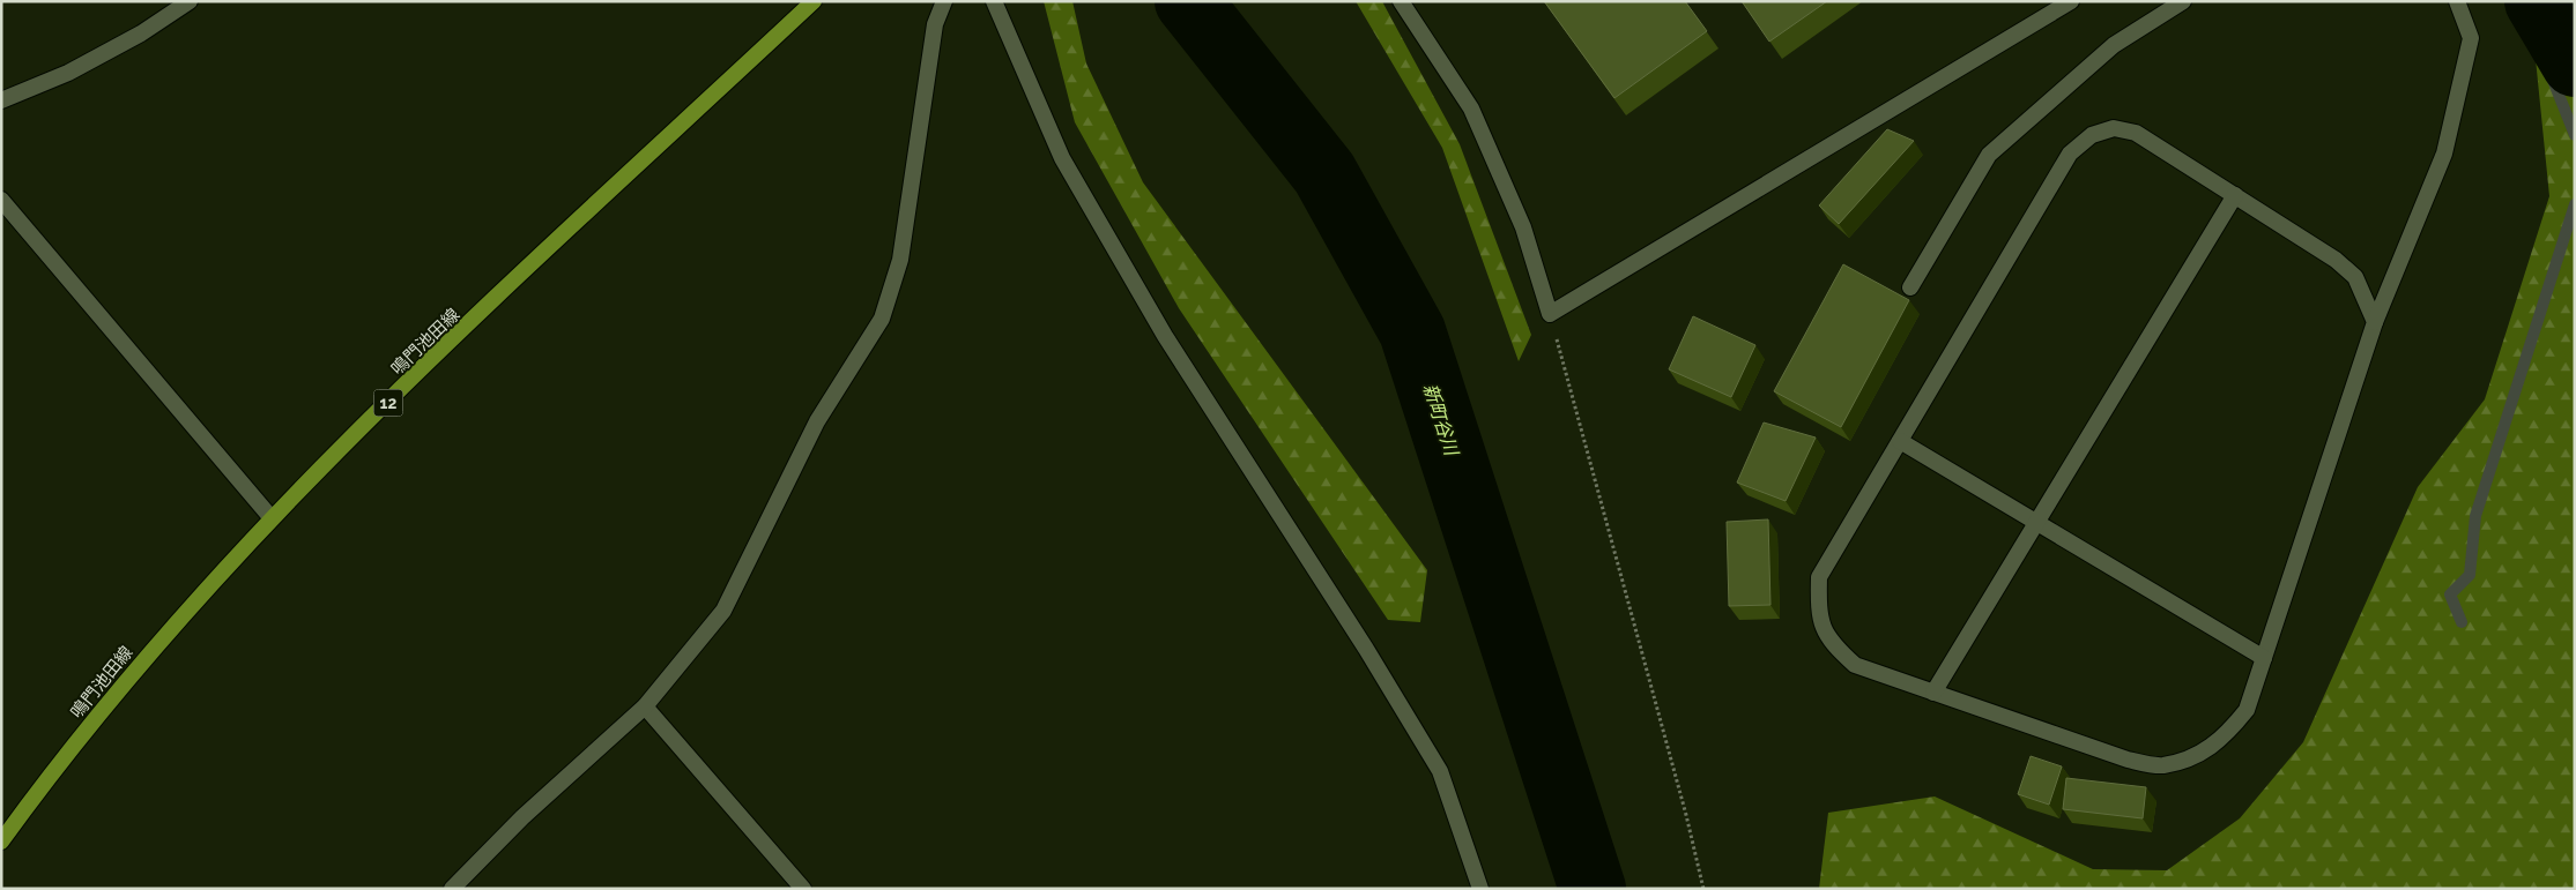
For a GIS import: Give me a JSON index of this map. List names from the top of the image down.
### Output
{
  "streets": {
    "main road": ["鳴門池田線", "12"]
  },
  "water": ["新町谷川"]
}
